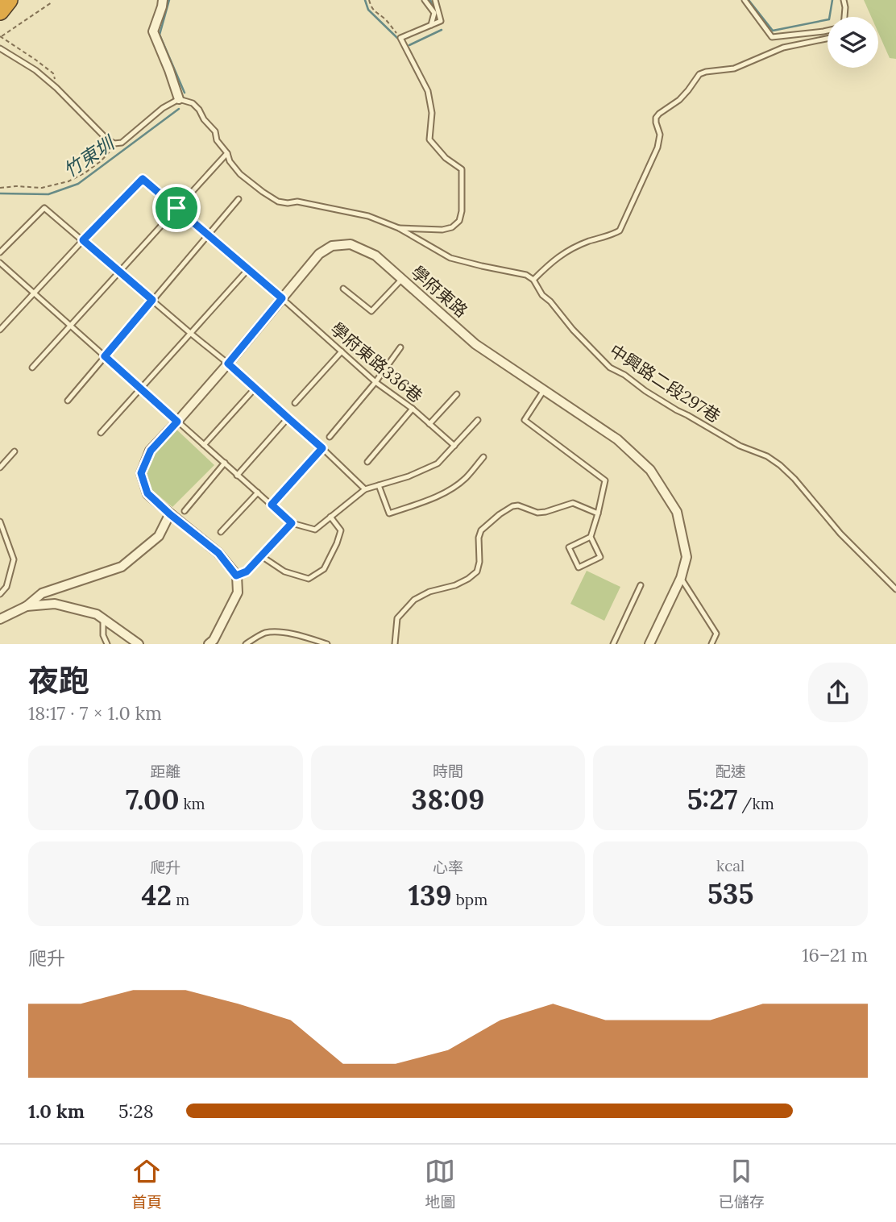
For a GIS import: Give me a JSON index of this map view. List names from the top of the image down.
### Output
{
  "streets": {
    "street": ["學府東路"],
    "lane": ["學府東路336巷", "中興路二段297巷"]
  },
  "crossings": [
    ["學府東路", "學府東路336巷"]
  ],
  "water": ["竹東圳"],
  "page": {
    "heading": ["夜跑", "18:17 · 7 × 1.0 km"],
    "stats": [
      ["距離", "7.00 km"],
      ["時間", "38:09"],
      ["配速", "5:27 /km"],
      ["爬升", "42 m"],
      ["心率", "139 bpm"],
      ["kcal", "535"]
    ],
    "chart": ["爬升", "16–21 m"],
    "list": [
      {
        "name": "1.0 km",
        "note": "5:28"
      }
    ],
    "tabs": ["首頁", "地圖", "已儲存"]
  }
}
